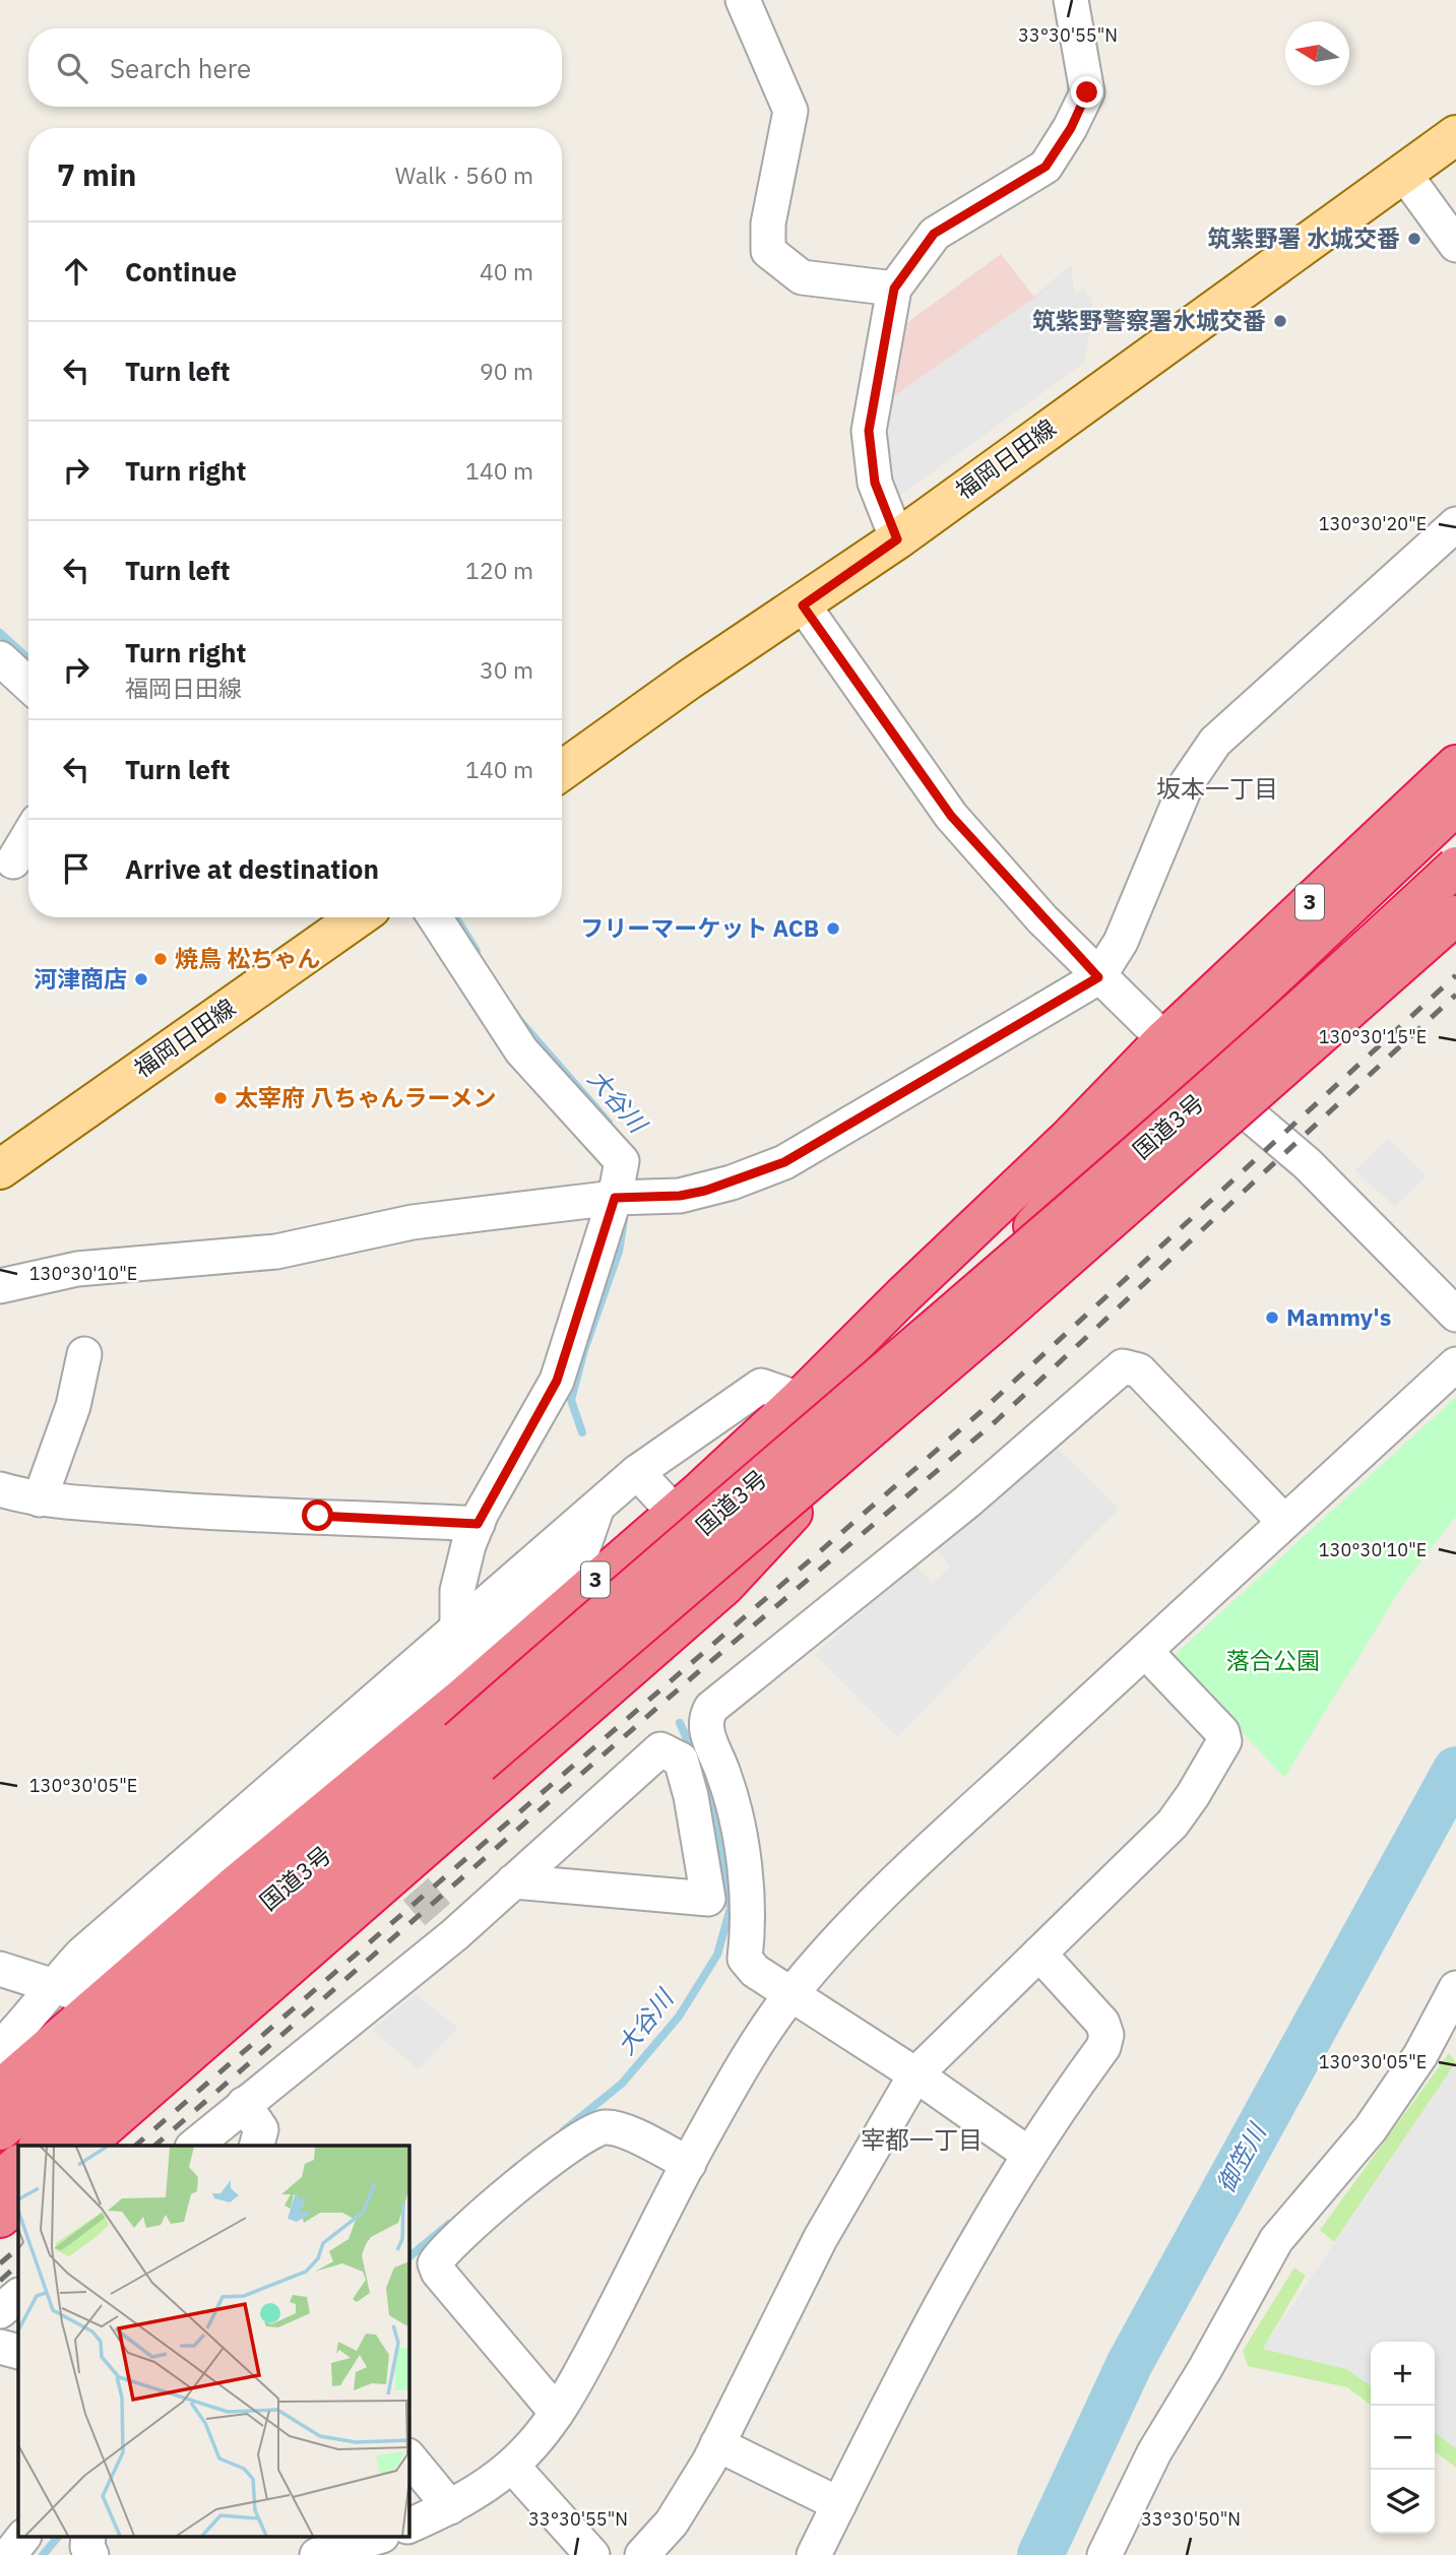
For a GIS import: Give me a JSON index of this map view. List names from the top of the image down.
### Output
{
  "streets": {
    "highway": ["3", "国道3号"],
    "main road": ["福岡日田線"]
  },
  "districts": ["坂本一丁目", "宰都一丁目"],
  "water": ["大谷川", "御笠川"],
  "parks": ["落合公園"],
  "places": [
    "筑紫野署 水城交番",
    "筑紫野警察署水城交番",
    "フリーマーケット ACB",
    "焼鳥 松ちゃん",
    "河津商店",
    "太宰府 八ちゃんラーメン",
    "Mammy's"
  ],
  "north": "left",
  "page": {
    "search": "Search here",
    "heading": ["7 min", "Walk · 560 m"],
    "list": [
      ["Continue", "40 m"],
      ["Turn left", "90 m"],
      ["Turn right", "140 m"],
      ["Turn left", "120 m"],
      ["Turn right", "福岡日田線", "30 m"],
      ["Turn left", "140 m"],
      "Arrive at destination"
    ],
    "map_buttons": ["+", "−"]
  },
  "coordinates": [
    "33°30'55\"N",
    "130°30'20\"E",
    "130°30'15\"E",
    "130°30'10\"E",
    "130°30'05\"E",
    "33°30'50\"N"
  ]
}
